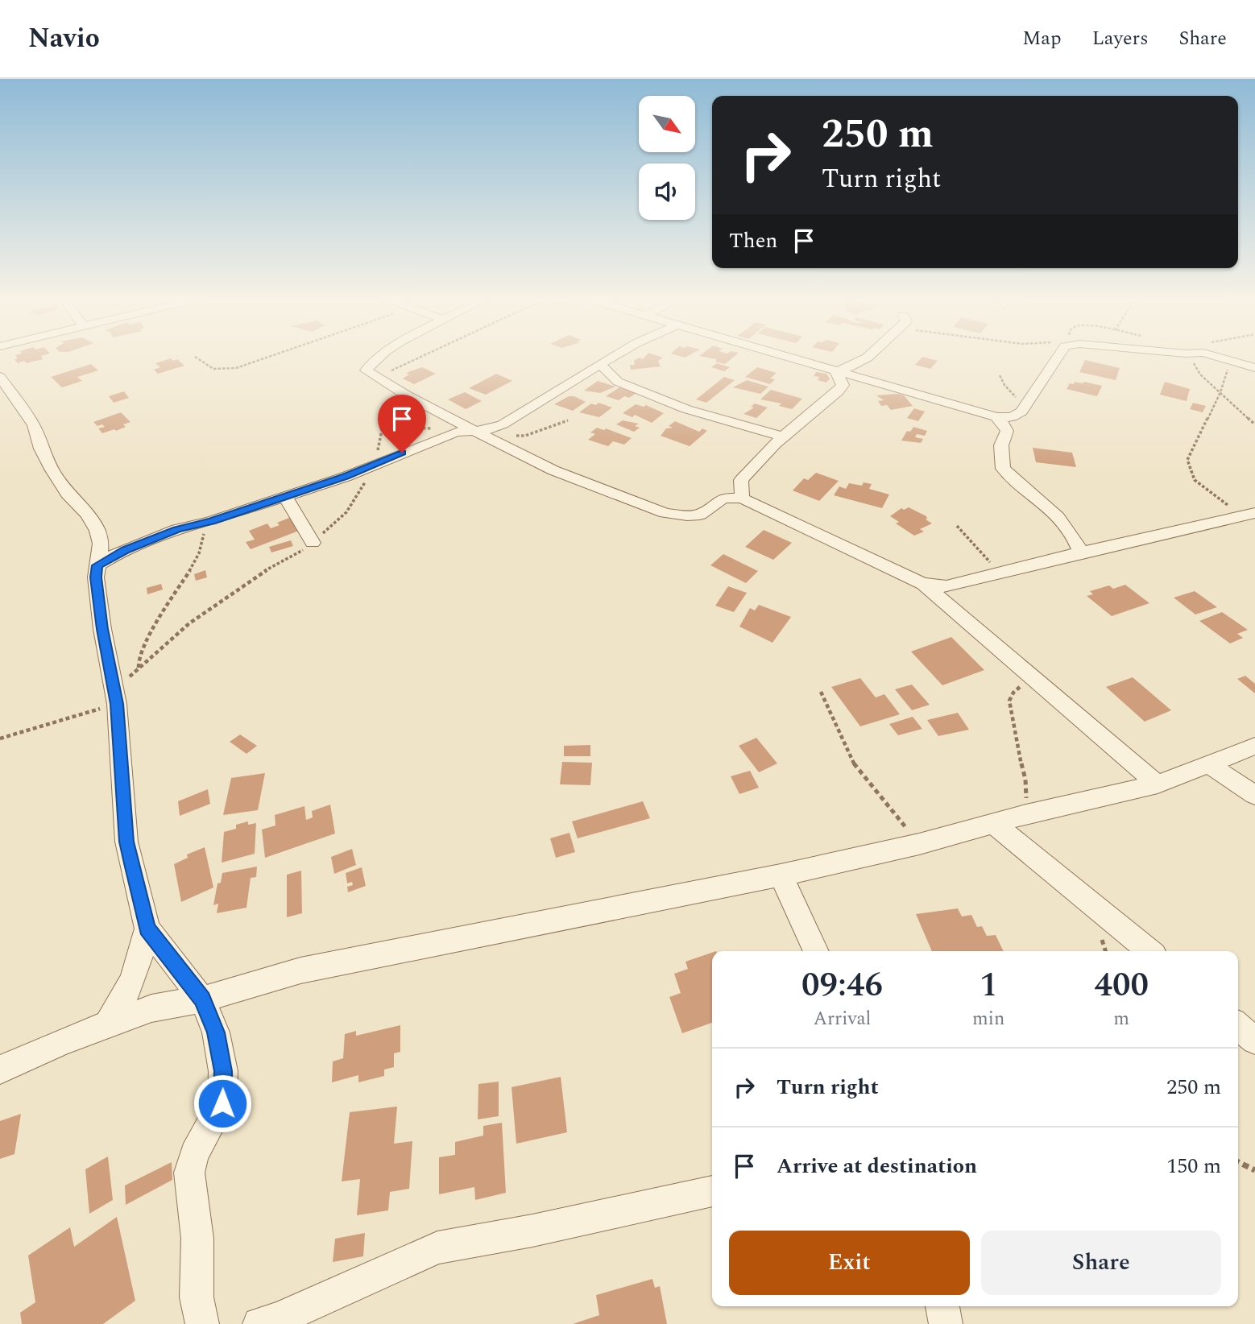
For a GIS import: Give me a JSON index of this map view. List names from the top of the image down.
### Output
{
  "north": "bottom right",
  "page": {
    "header": "Navio",
    "nav": ["Map", "Layers", "Share"],
    "turn": ["250 m", "Turn right"],
    "then": "Then",
    "eta": [
      "09:46",
      "Arrival",
      "1",
      "min",
      "400",
      "m"
    ],
    "list": [
      {
        "name": "Turn right",
        "value": "250 m"
      },
      {
        "name": "Arrive at destination",
        "value": "150 m"
      }
    ],
    "buttons": ["Exit", "Share"]
  }
}
